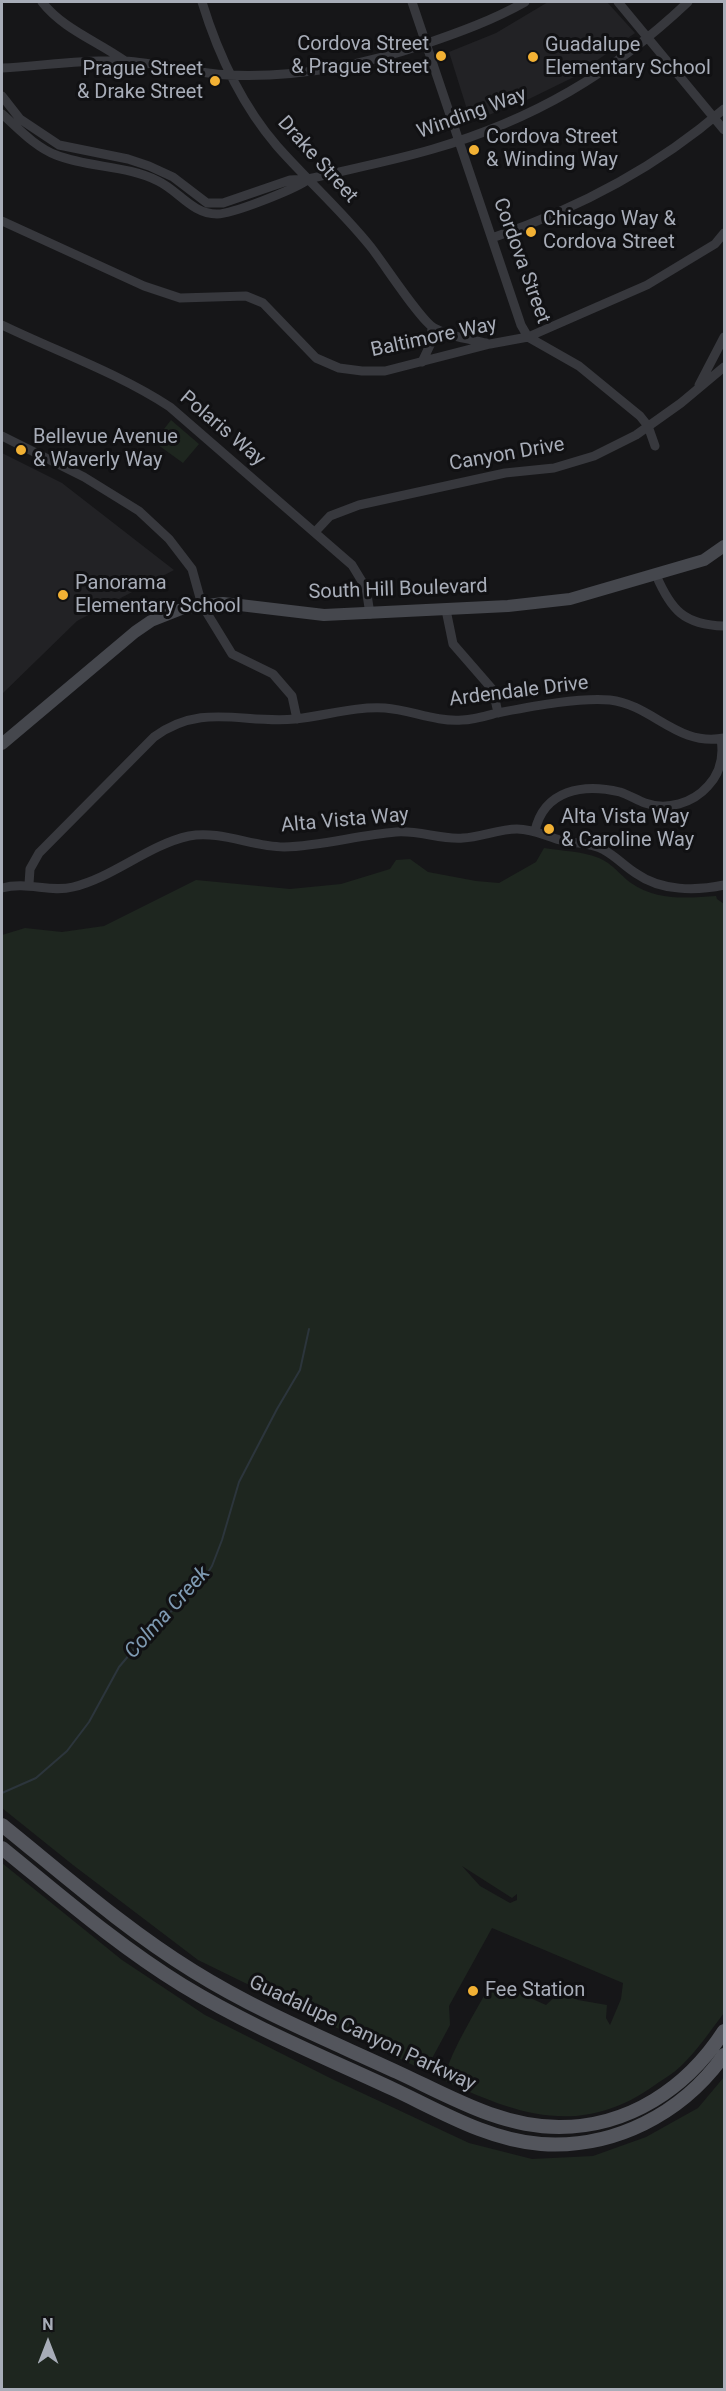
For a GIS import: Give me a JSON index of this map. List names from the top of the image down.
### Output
{
  "streets": {
    "main road": ["Guadalupe Canyon Parkway"],
    "street": [
      "Winding Way",
      "Drake Street",
      "Cordova Street",
      "Baltimore Way",
      "Polaris Way",
      "Canyon Drive",
      "South Hill Boulevard",
      "Ardendale Drive",
      "Alta Vista Way"
    ]
  },
  "crossings": [
    ["Winding Way", "Drake Street"],
    ["Winding Way", "Cordova Street"],
    ["Cordova Street", "Baltimore Way"],
    ["Cordova Street", "Canyon Drive"],
    ["Polaris Way", "Canyon Drive"],
    ["Polaris Way", "South Hill Boulevard"],
    ["Ardendale Drive", "Alta Vista Way"]
  ],
  "water": ["Colma Creek"],
  "places": [
    "Cordova Street & Prague Street",
    "Guadalupe Elementary School",
    "Prague Street & Drake Street",
    "Cordova Street & Winding Way",
    "Chicago Way & Cordova Street",
    "Bellevue Avenue & Waverly Way",
    "Panorama Elementary School",
    "Alta Vista Way & Caroline Way",
    "Fee Station"
  ],
  "north": "top"
}
